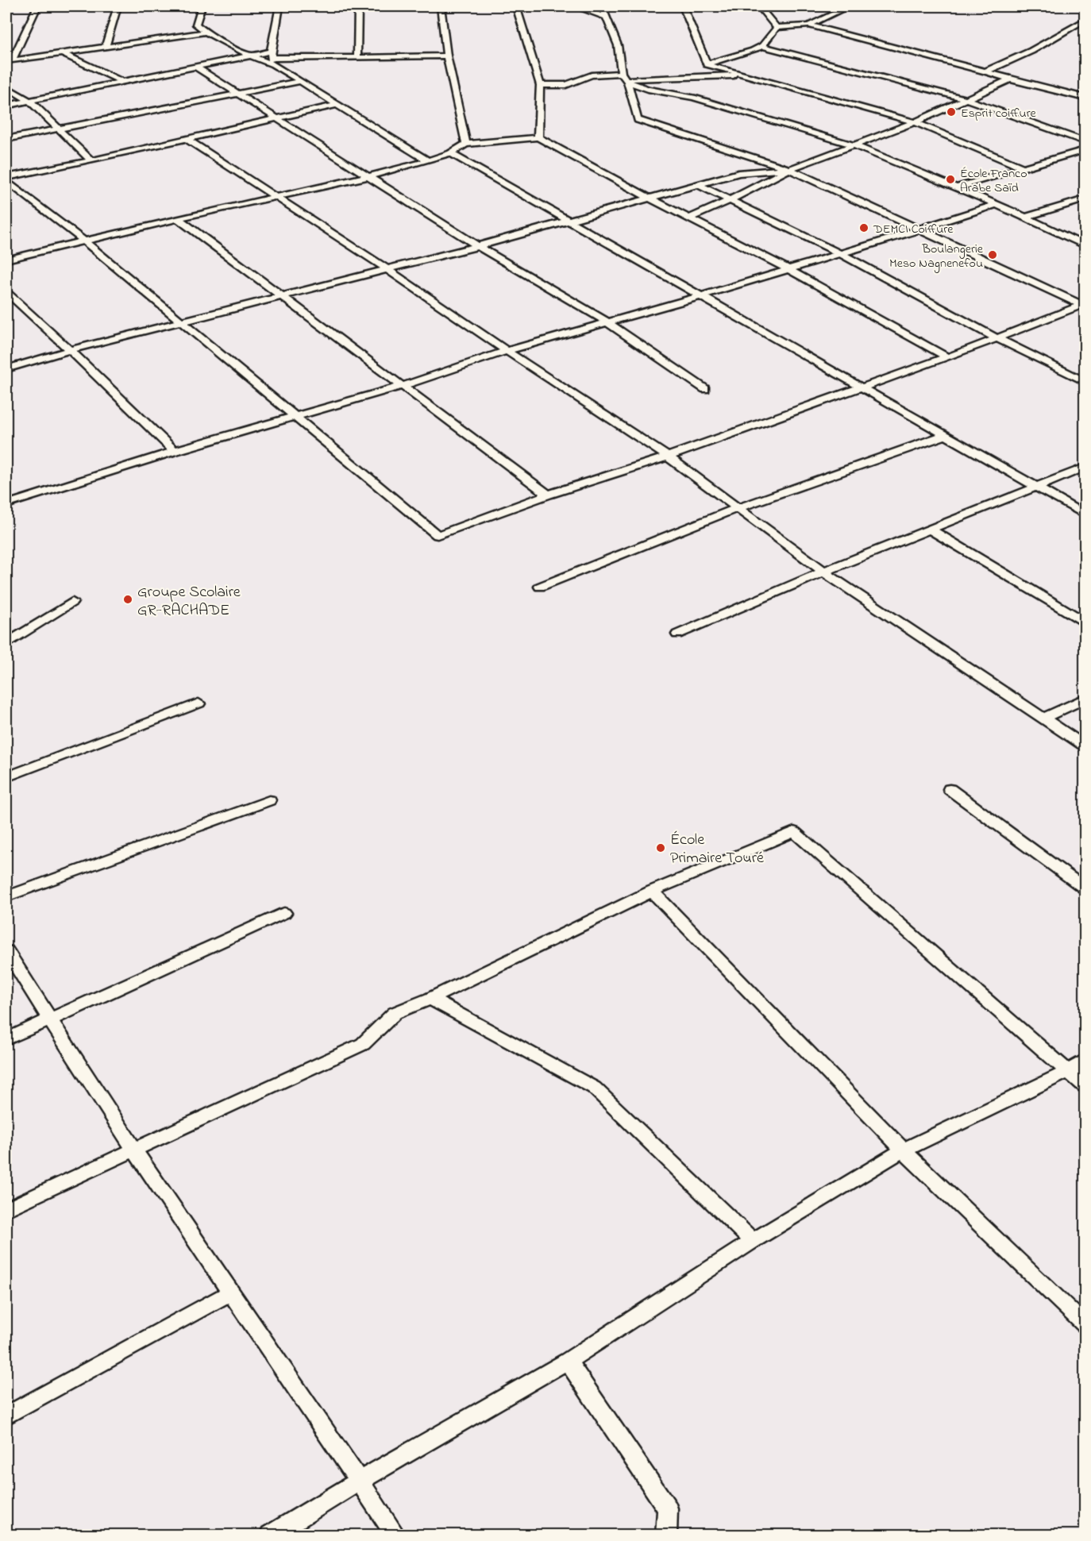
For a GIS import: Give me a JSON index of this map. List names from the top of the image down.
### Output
{
  "places": [
    "Esprit coiffure",
    "École Franco Arabe Saïd",
    "DEMCI Coiffure",
    "Boulangerie Meso Nagnenefou",
    "Groupe Scolaire GR-RACHADE",
    "École Primaire Touré"
  ]
}
